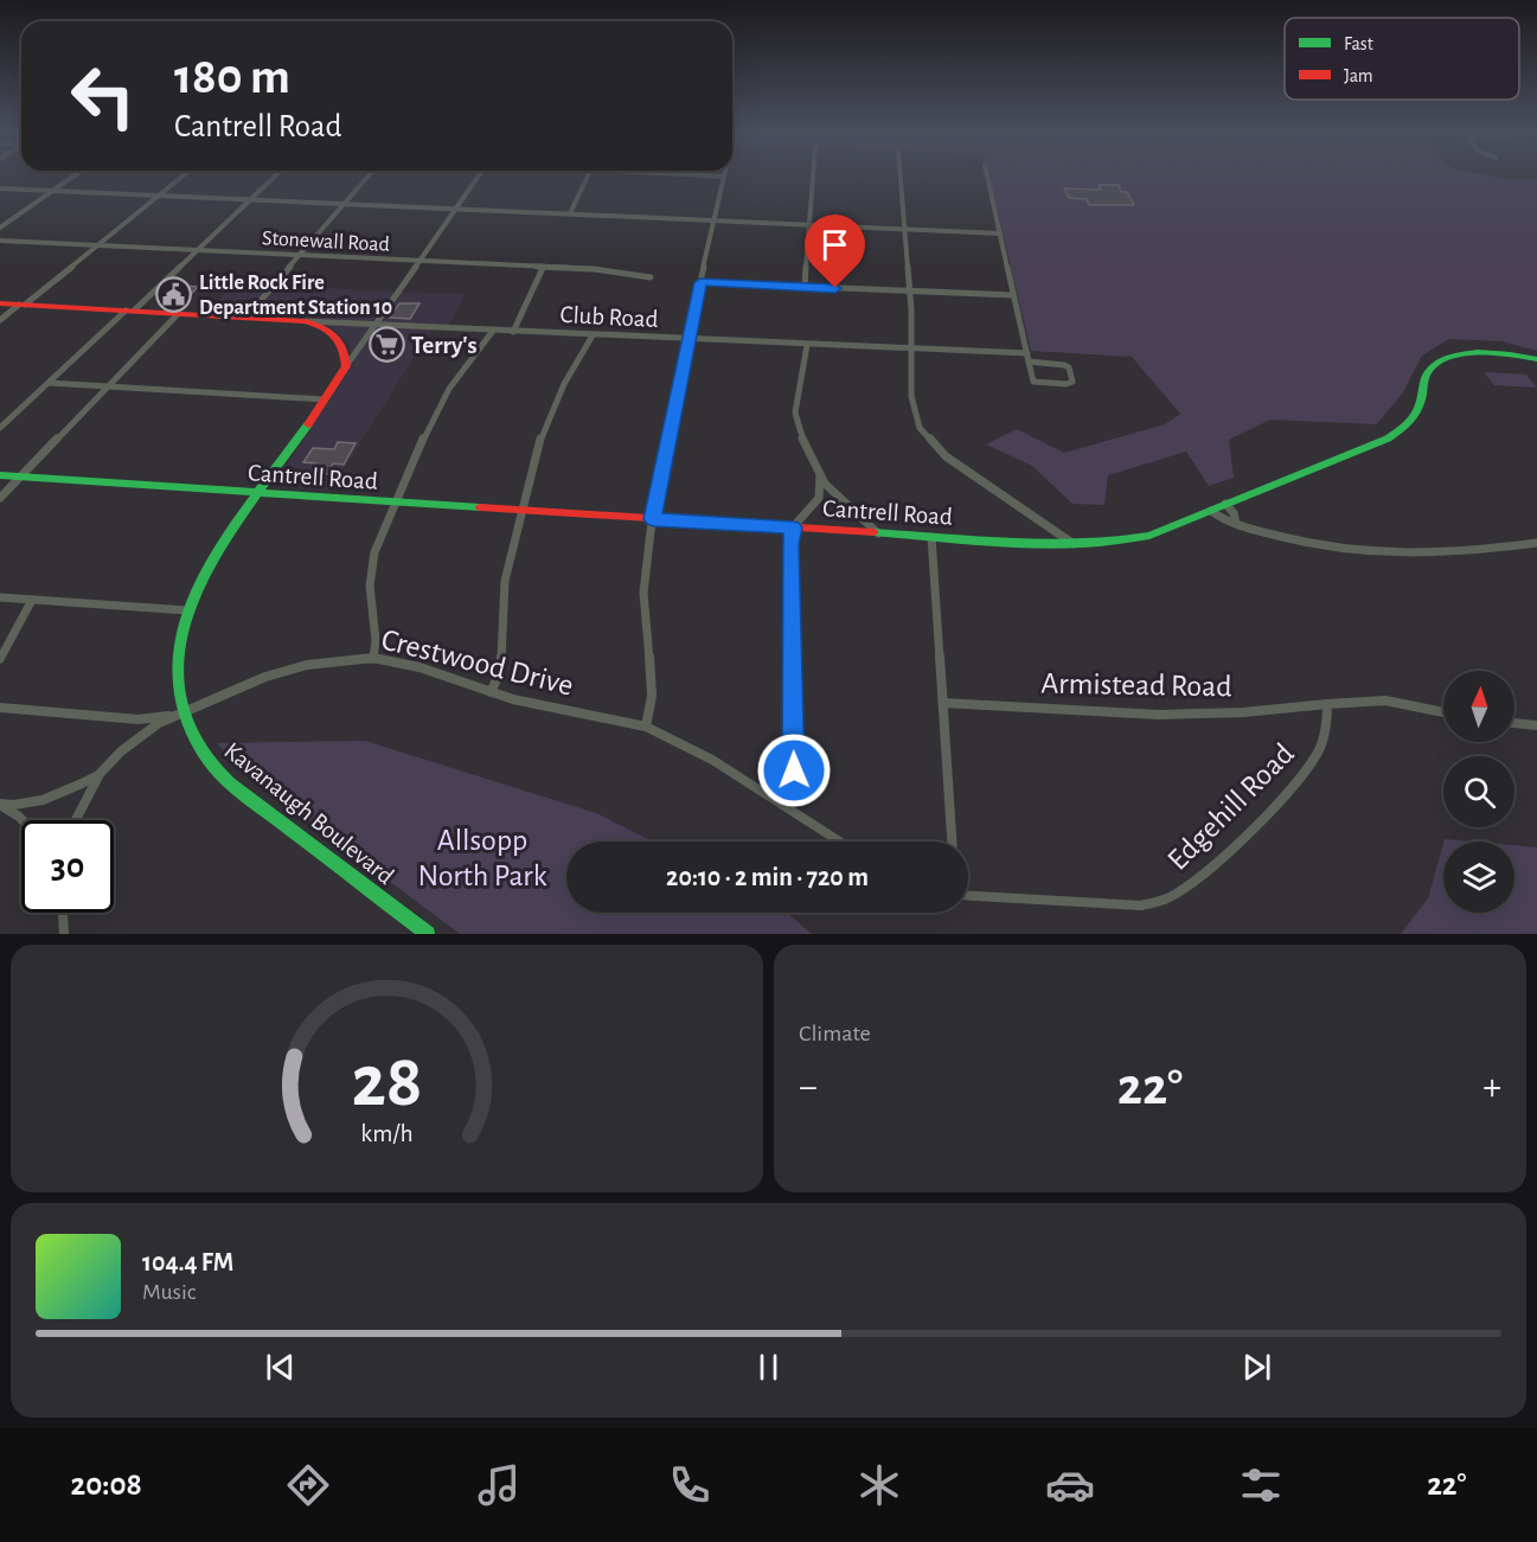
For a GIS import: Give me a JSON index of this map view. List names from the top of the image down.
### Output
{
  "streets": {
    "main road": ["Cantrell Road", "Kavanaugh Boulevard"],
    "street": [
      "Stonewall Road",
      "Club Road",
      "Crestwood Drive",
      "Armistead Road",
      "Edgehill Road"
    ]
  },
  "crossings": [
    ["Cantrell Road", "Kavanaugh Boulevard"],
    ["Crestwood Drive", "Kavanaugh Boulevard"],
    ["Armistead Road", "Edgehill Road"]
  ],
  "parks": ["Allsopp North Park"],
  "places": {
    "public building": ["Little Rock Fire Department Station 10"],
    "supermarket": ["Terry's"]
  },
  "legend": ["Fast", "Jam"],
  "north": "top",
  "page": {
    "turn": ["180 m", "Cantrell Road"],
    "limit": "30",
    "trip": "20:10 · 2 min · 720 m",
    "tile": "Climate",
    "heat": ["−", "22°", "+"],
    "song": ["104.4 FM", "Music"],
    "tabs": ["20:08", "22°"],
    "gauge": ["28", "km/h"]
  }
}
